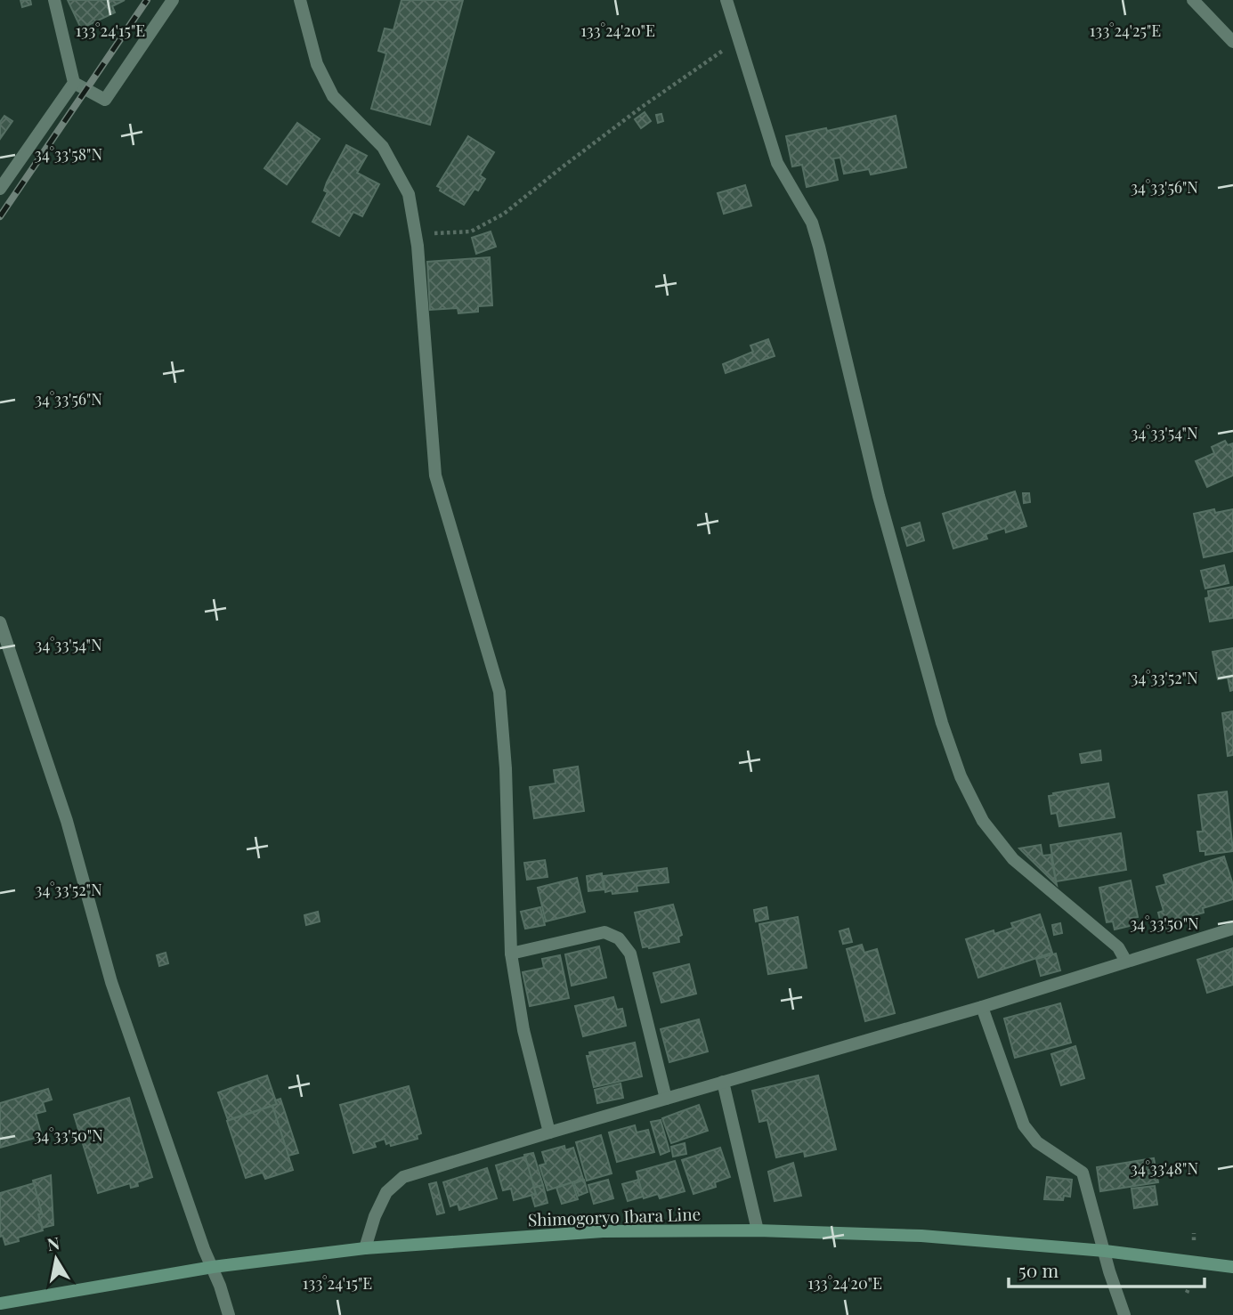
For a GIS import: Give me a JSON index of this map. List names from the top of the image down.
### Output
{
  "streets": {
    "main road": ["Shimogoryo Ibara Line"]
  },
  "scale_bar": "50 m",
  "north": "top",
  "coordinates": [
    "133°24'20\"E",
    "133°24'25\"E",
    "133°24'15\"E",
    "34°33'58\"N",
    "34°33'56\"N",
    "34°33'54\"N",
    "34°33'52\"N",
    "34°33'50\"N",
    "34°33'48\"N"
  ]
}
